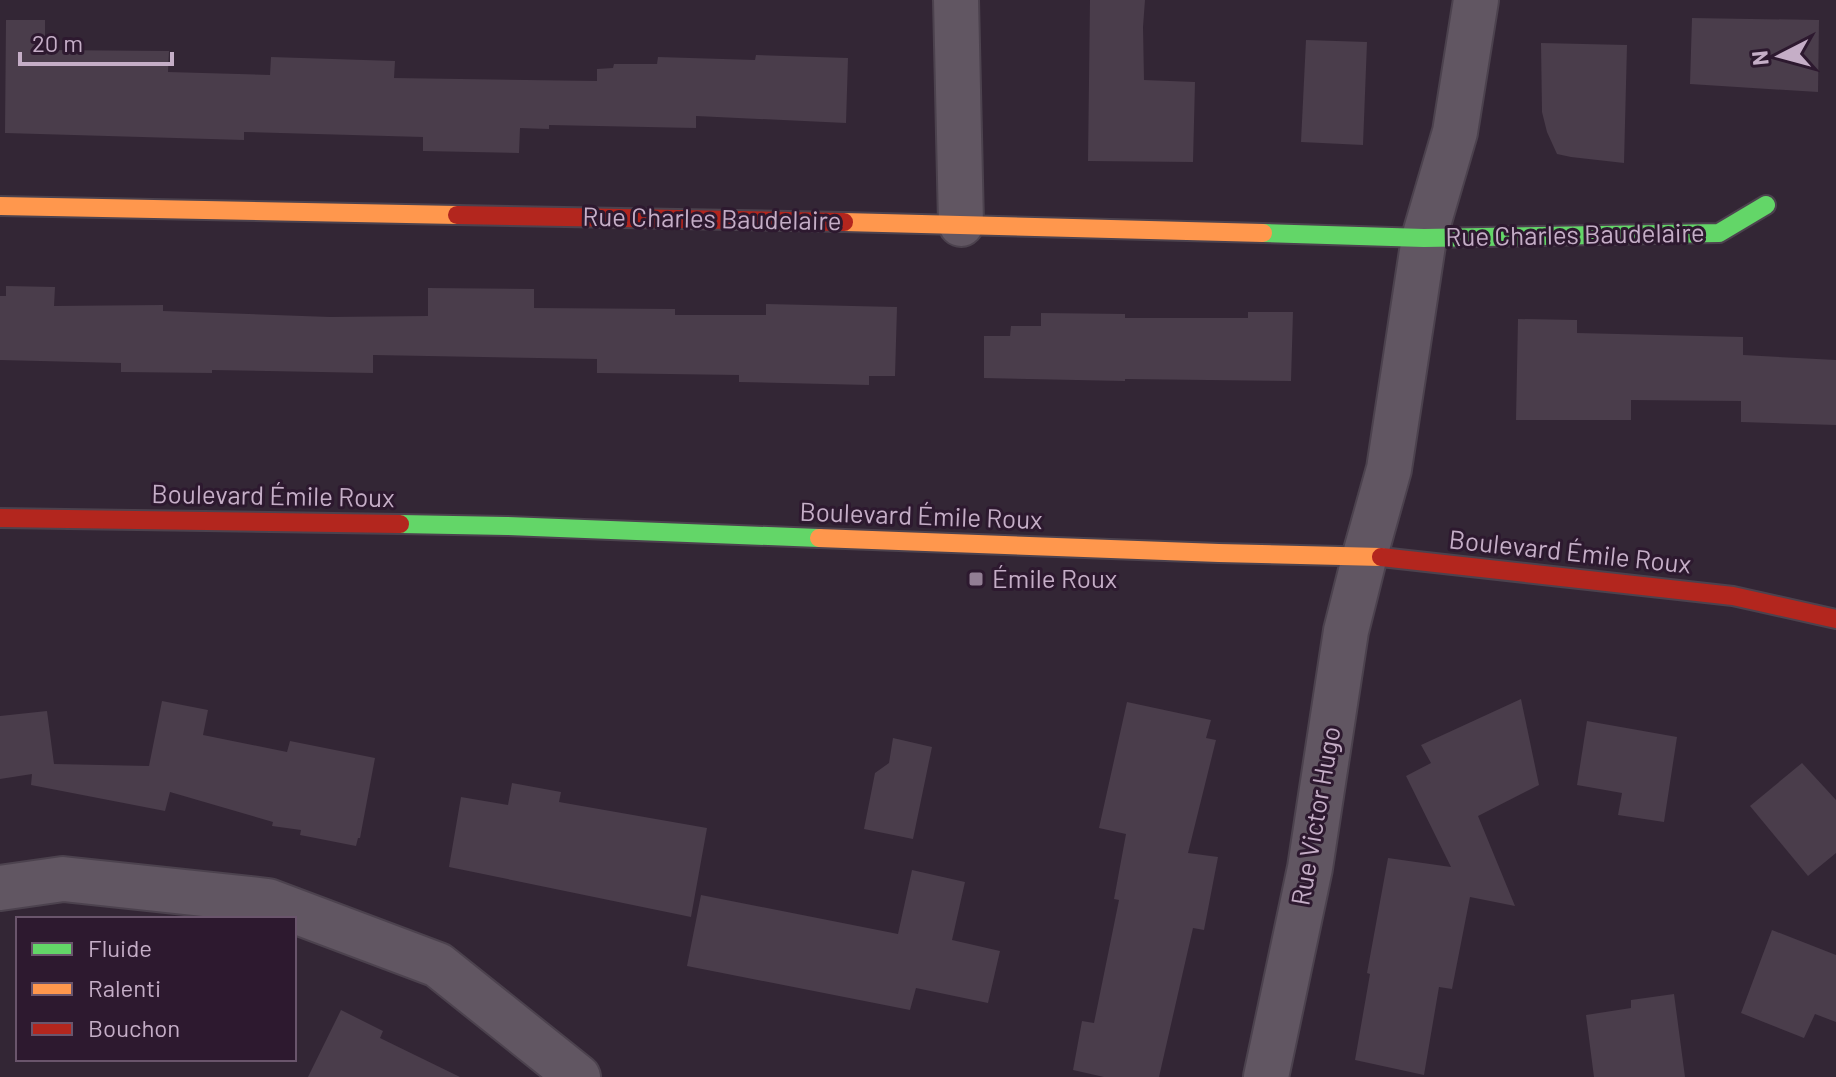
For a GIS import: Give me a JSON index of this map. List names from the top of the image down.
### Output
{
  "streets": {
    "main road": ["Rue Charles Baudelaire", "Boulevard Émile Roux"],
    "street": ["Rue Victor Hugo"]
  },
  "crossings": [
    ["Rue Charles Baudelaire", "Boulevard Émile Roux"],
    ["Rue Charles Baudelaire", "Rue Victor Hugo"],
    ["Boulevard Émile Roux", "Rue Victor Hugo"]
  ],
  "places": {
    "transit": ["Émile Roux"]
  },
  "legend": ["Fluide", "Ralenti", "Bouchon"],
  "scale_bar": "20 m",
  "north": "left"
}
